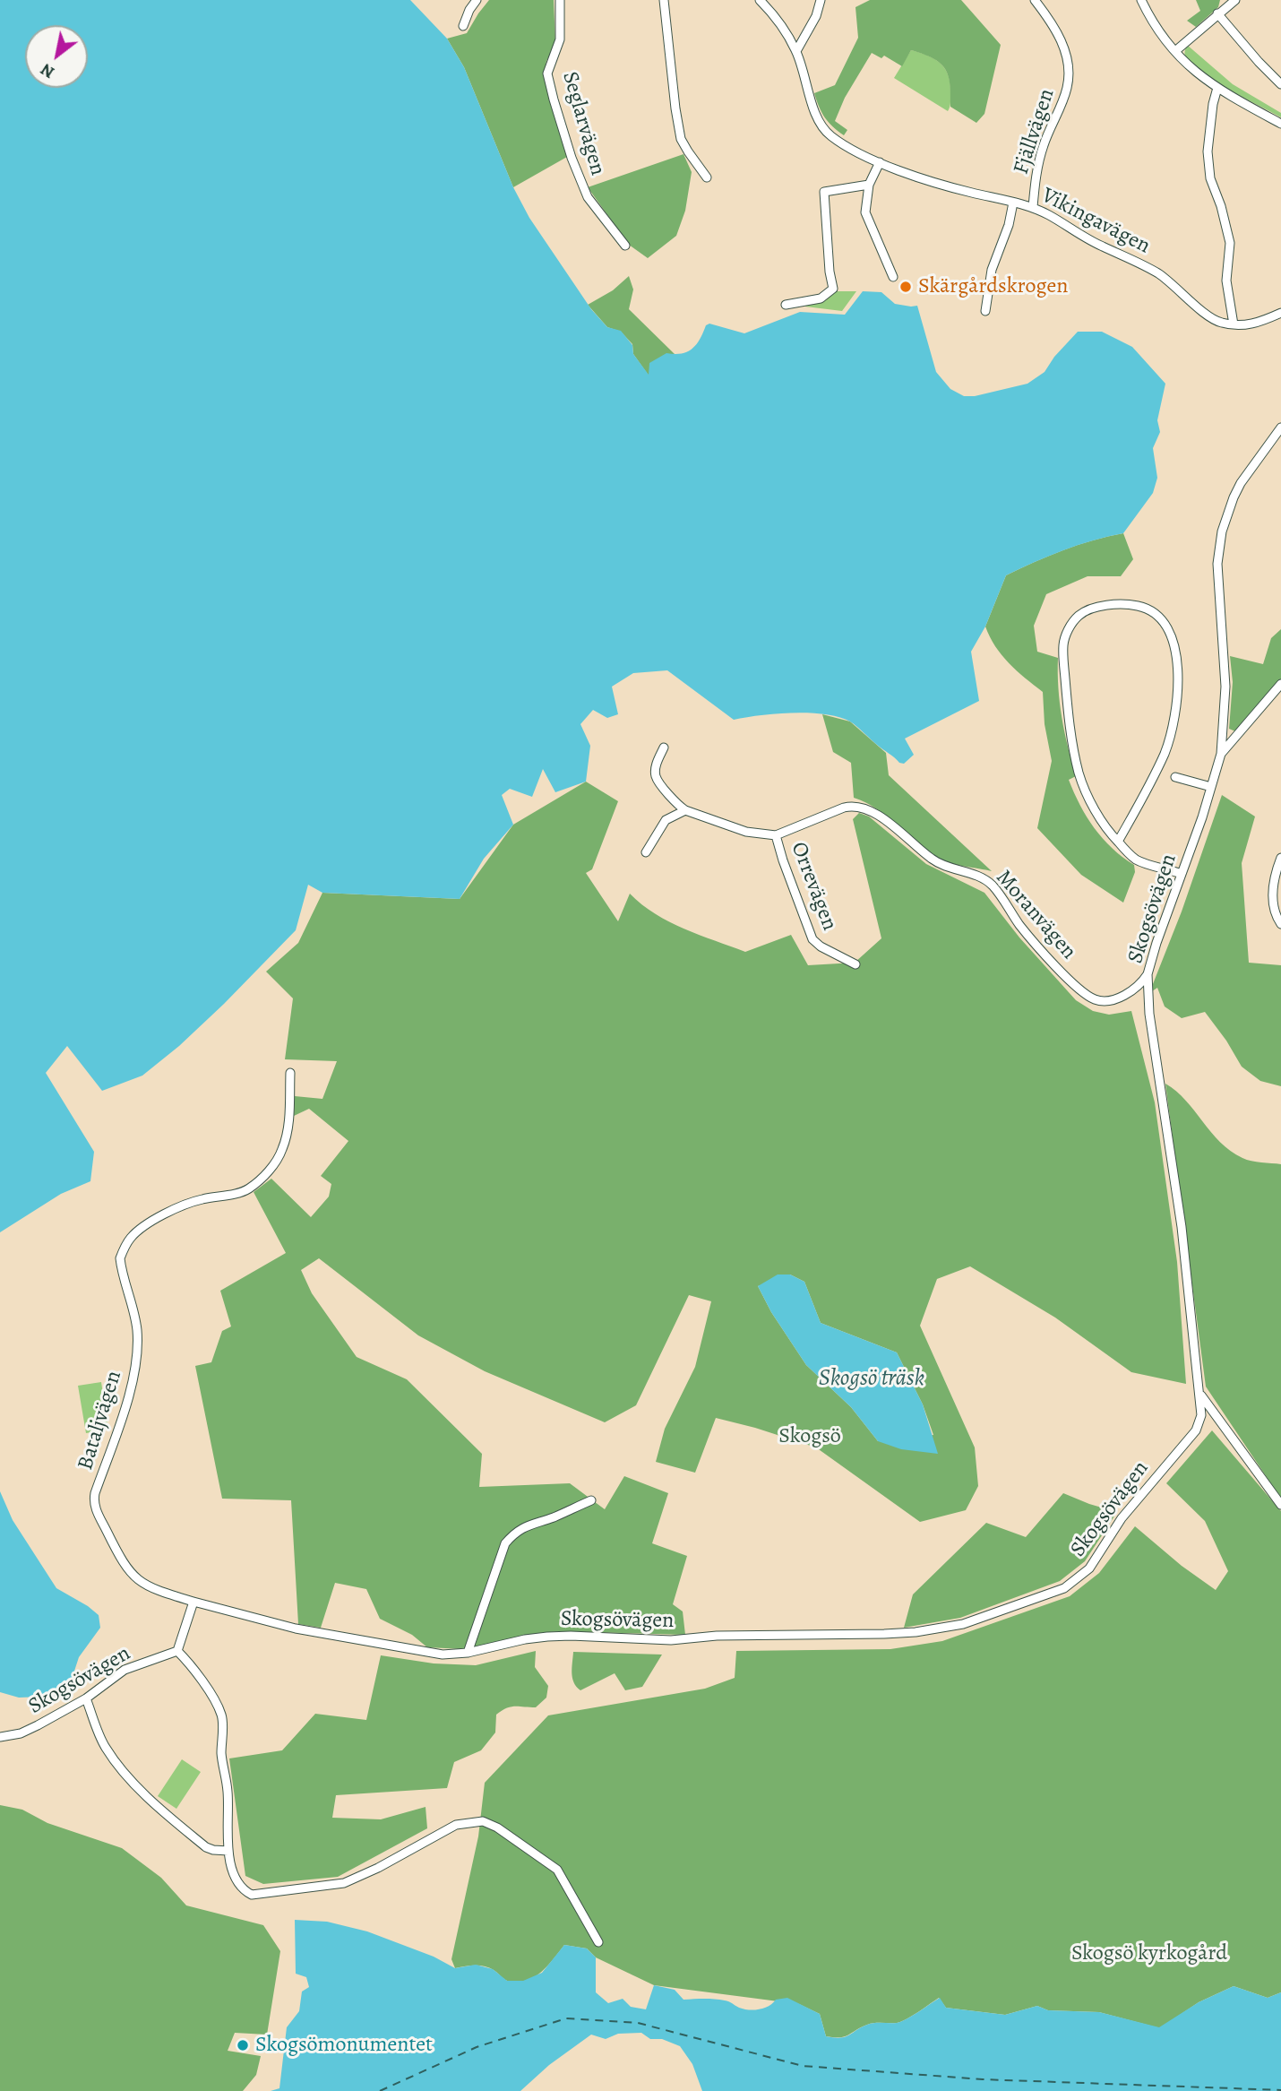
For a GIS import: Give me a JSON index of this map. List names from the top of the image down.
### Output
{
  "streets": {
    "street": [
      "Seglarvägen",
      "Fjällvägen",
      "Vikingavägen",
      "Orrevägen",
      "Skogsövägen",
      "Moranvägen",
      "Bataljvägen"
    ]
  },
  "crossings": [
    ["Fjällvägen", "Vikingavägen"],
    ["Orrevägen", "Moranvägen"],
    ["Skogsövägen", "Moranvägen"],
    ["Skogsövägen", "Bataljvägen"]
  ],
  "water": ["Skogsö träsk"],
  "parks": ["Skogsö", "Skogsö kyrkogård"],
  "places": ["Skärgårdskrogen", "Skogsömonumentet"],
  "north": "bottom left"
}
